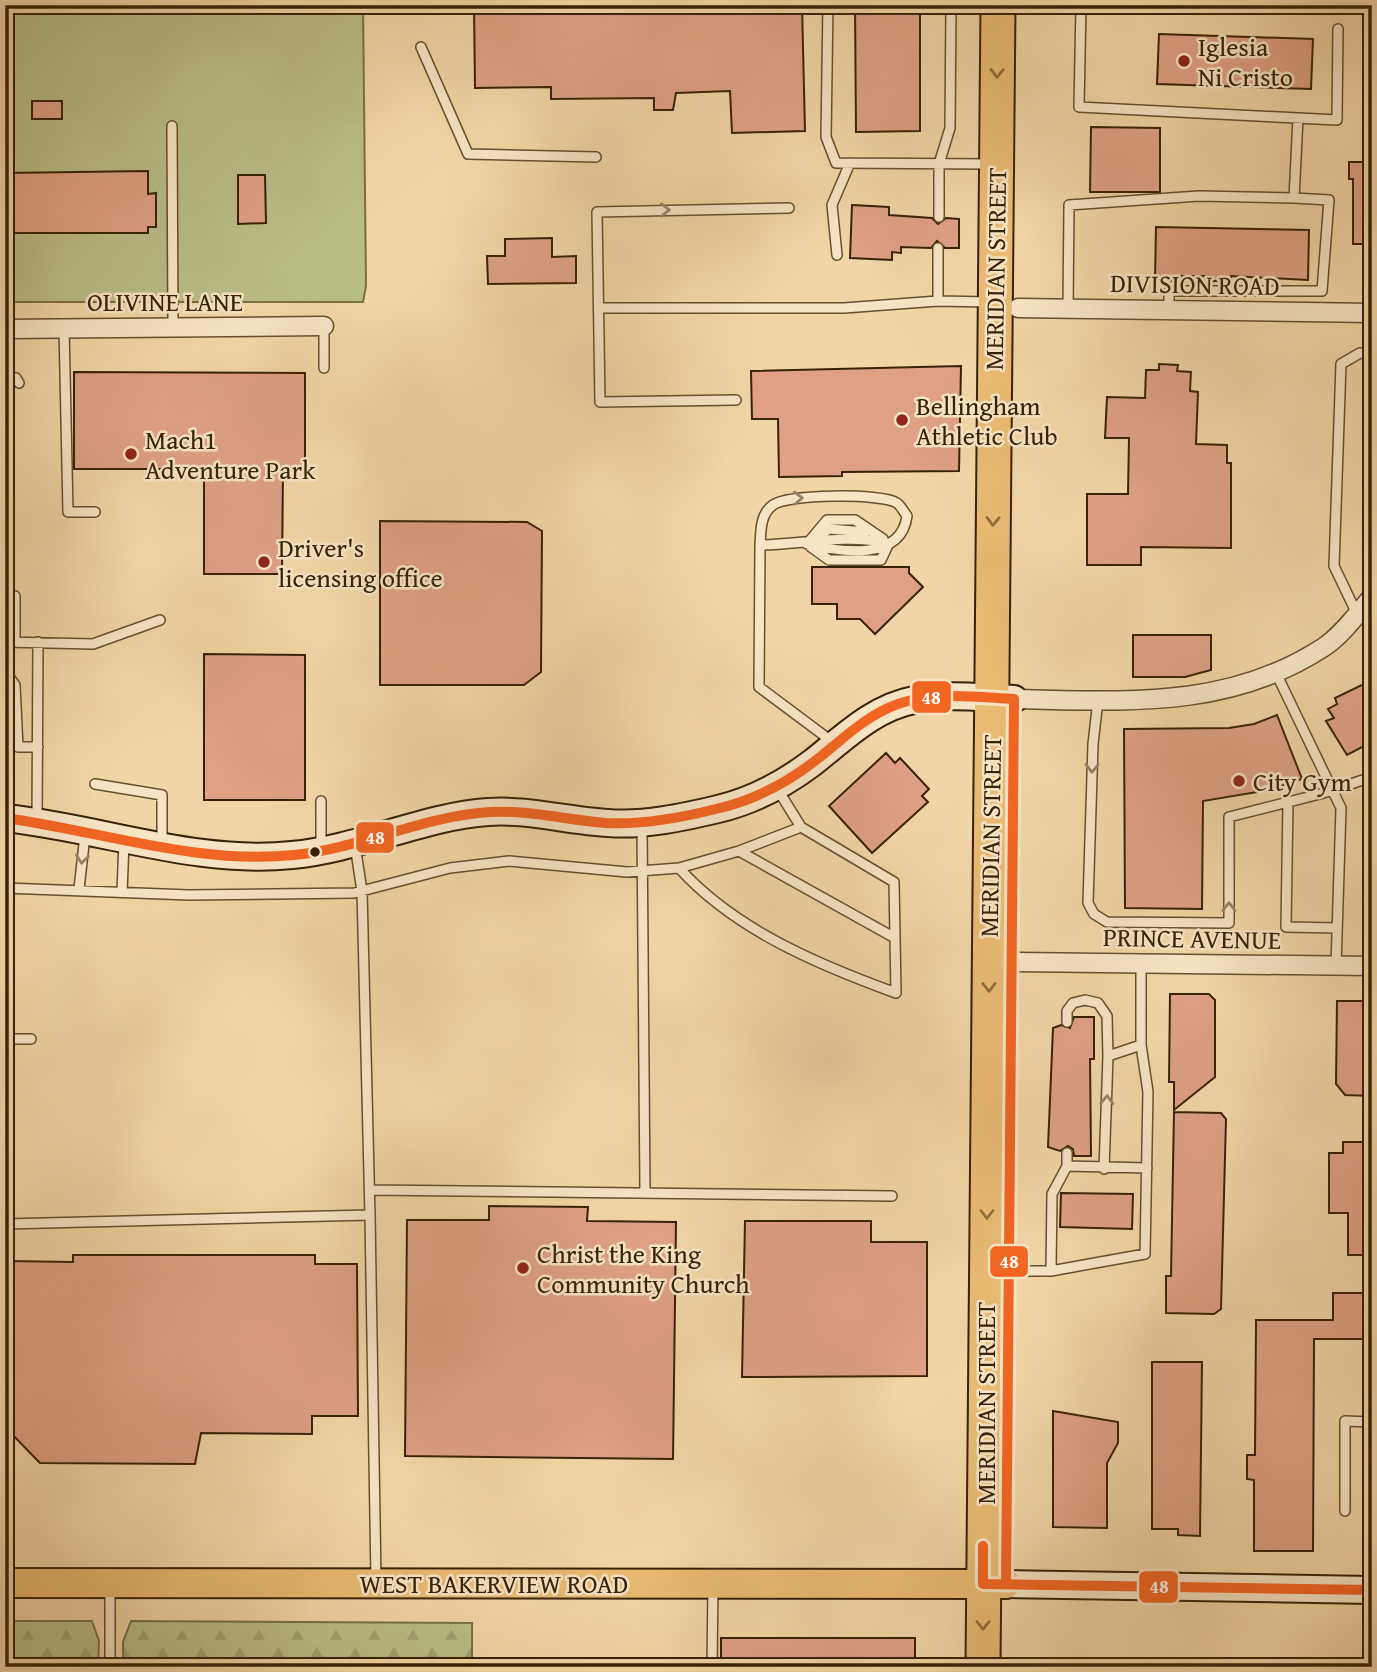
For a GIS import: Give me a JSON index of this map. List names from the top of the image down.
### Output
{
  "streets": {
    "highway": ["MERIDIAN STREET"],
    "main road": ["WEST BAKERVIEW ROAD"],
    "street": ["DIVISION ROAD", "OLIVINE LANE", "PRINCE AVENUE"]
  },
  "crossings": [
    ["MERIDIAN STREET", "DIVISION ROAD"],
    ["MERIDIAN STREET", "PRINCE AVENUE"],
    ["MERIDIAN STREET", "WEST BAKERVIEW ROAD"]
  ],
  "places": [
    "Iglesia Ni Cristo",
    "Bellingham Athletic Club",
    "Mach1 Adventure Park",
    "Driver's licensing office",
    "City Gym",
    "Christ the King Community Church"
  ],
  "lines": ["transit line 48"]
}
